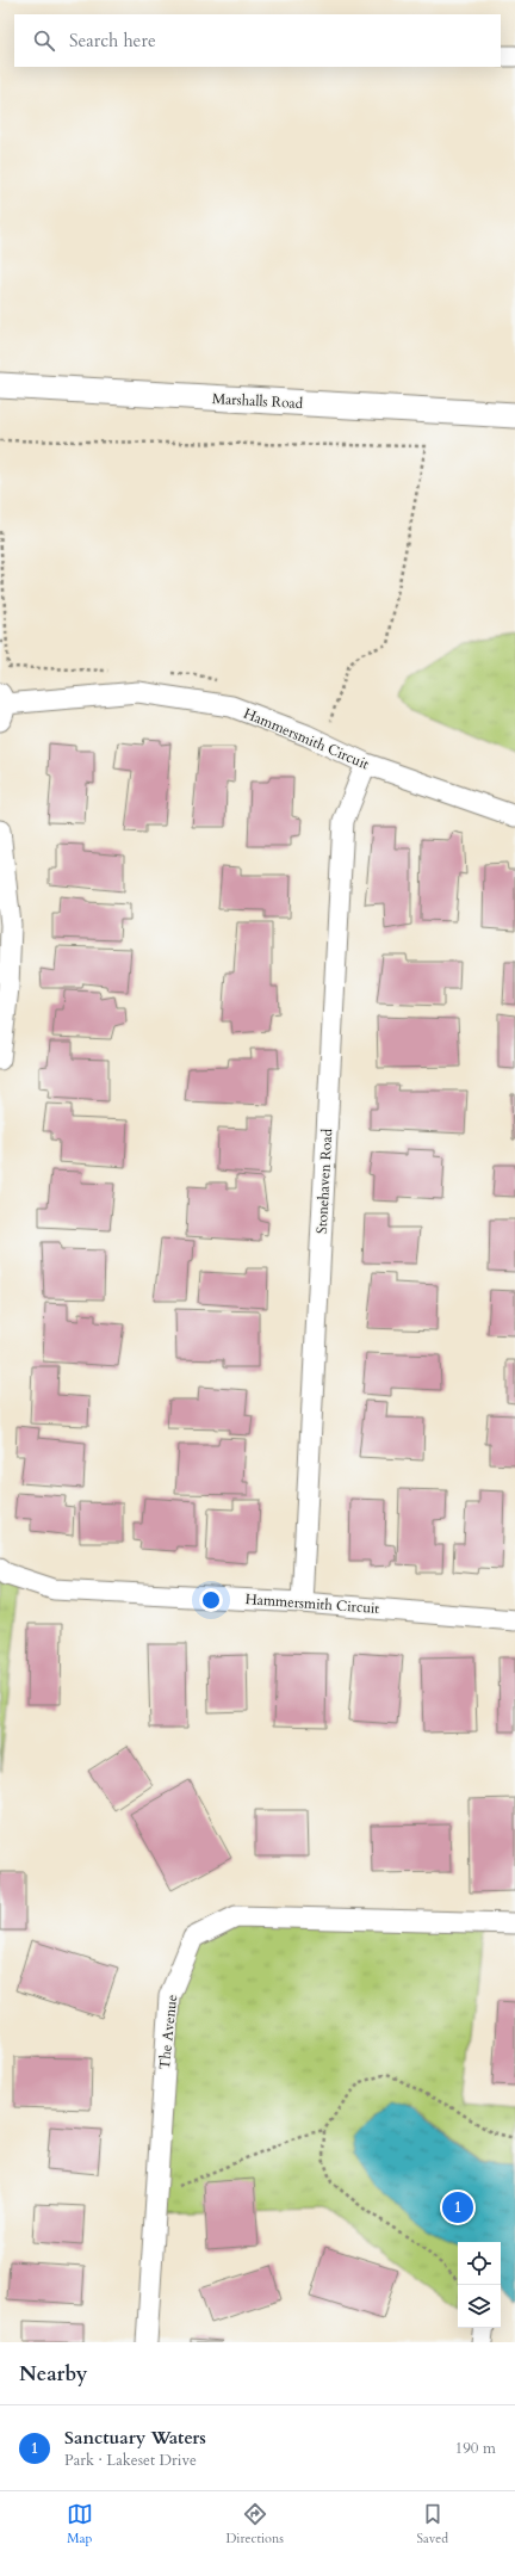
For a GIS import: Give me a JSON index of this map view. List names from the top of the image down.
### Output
{
  "streets": {
    "street": [
      "Marshalls Road",
      "Hammersmith Circuit",
      "Stonehaven Road",
      "The Avenue"
    ]
  },
  "crossings": [
    ["Hammersmith Circuit", "Stonehaven Road"]
  ],
  "page": {
    "search": "Search here",
    "pins": "1",
    "heading": "Nearby",
    "list": [
      {
        "mark": "1",
        "name": "Sanctuary Waters",
        "note": "Park · Lakeset Drive",
        "value": "190 m"
      }
    ],
    "nav": ["Map", "Directions", "Saved"]
  }
}
